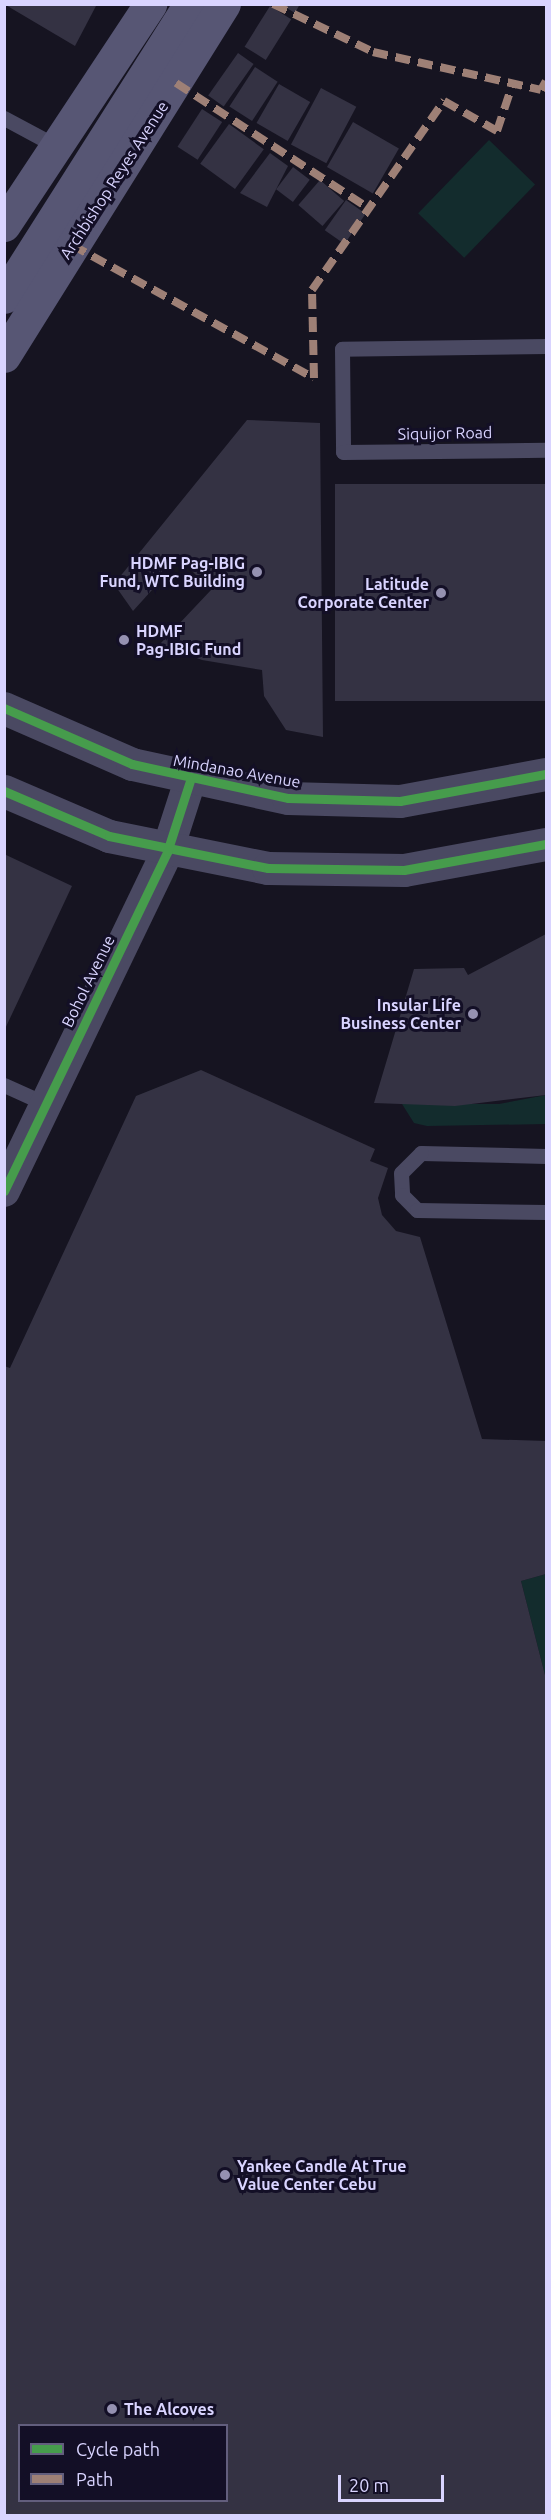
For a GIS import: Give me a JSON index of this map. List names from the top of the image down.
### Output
{
  "streets": {
    "main road": ["Archbishop Reyes Avenue"],
    "street": ["Mindanao Avenue", "Bohol Avenue"],
    "lane": ["Siquijor Road"]
  },
  "crossings": [
    ["Mindanao Avenue", "Bohol Avenue"]
  ],
  "places": [
    "HDMF Pag-IBIG Fund, WTC Building",
    "Latitude Corporate Center",
    "HDMF Pag-IBIG Fund",
    "Insular Life Business Center",
    "Yankee Candle At True Value Center Cebu",
    "The Alcoves"
  ],
  "legend": ["Cycle path", "Path"],
  "scale_bar": "20 m"
}
